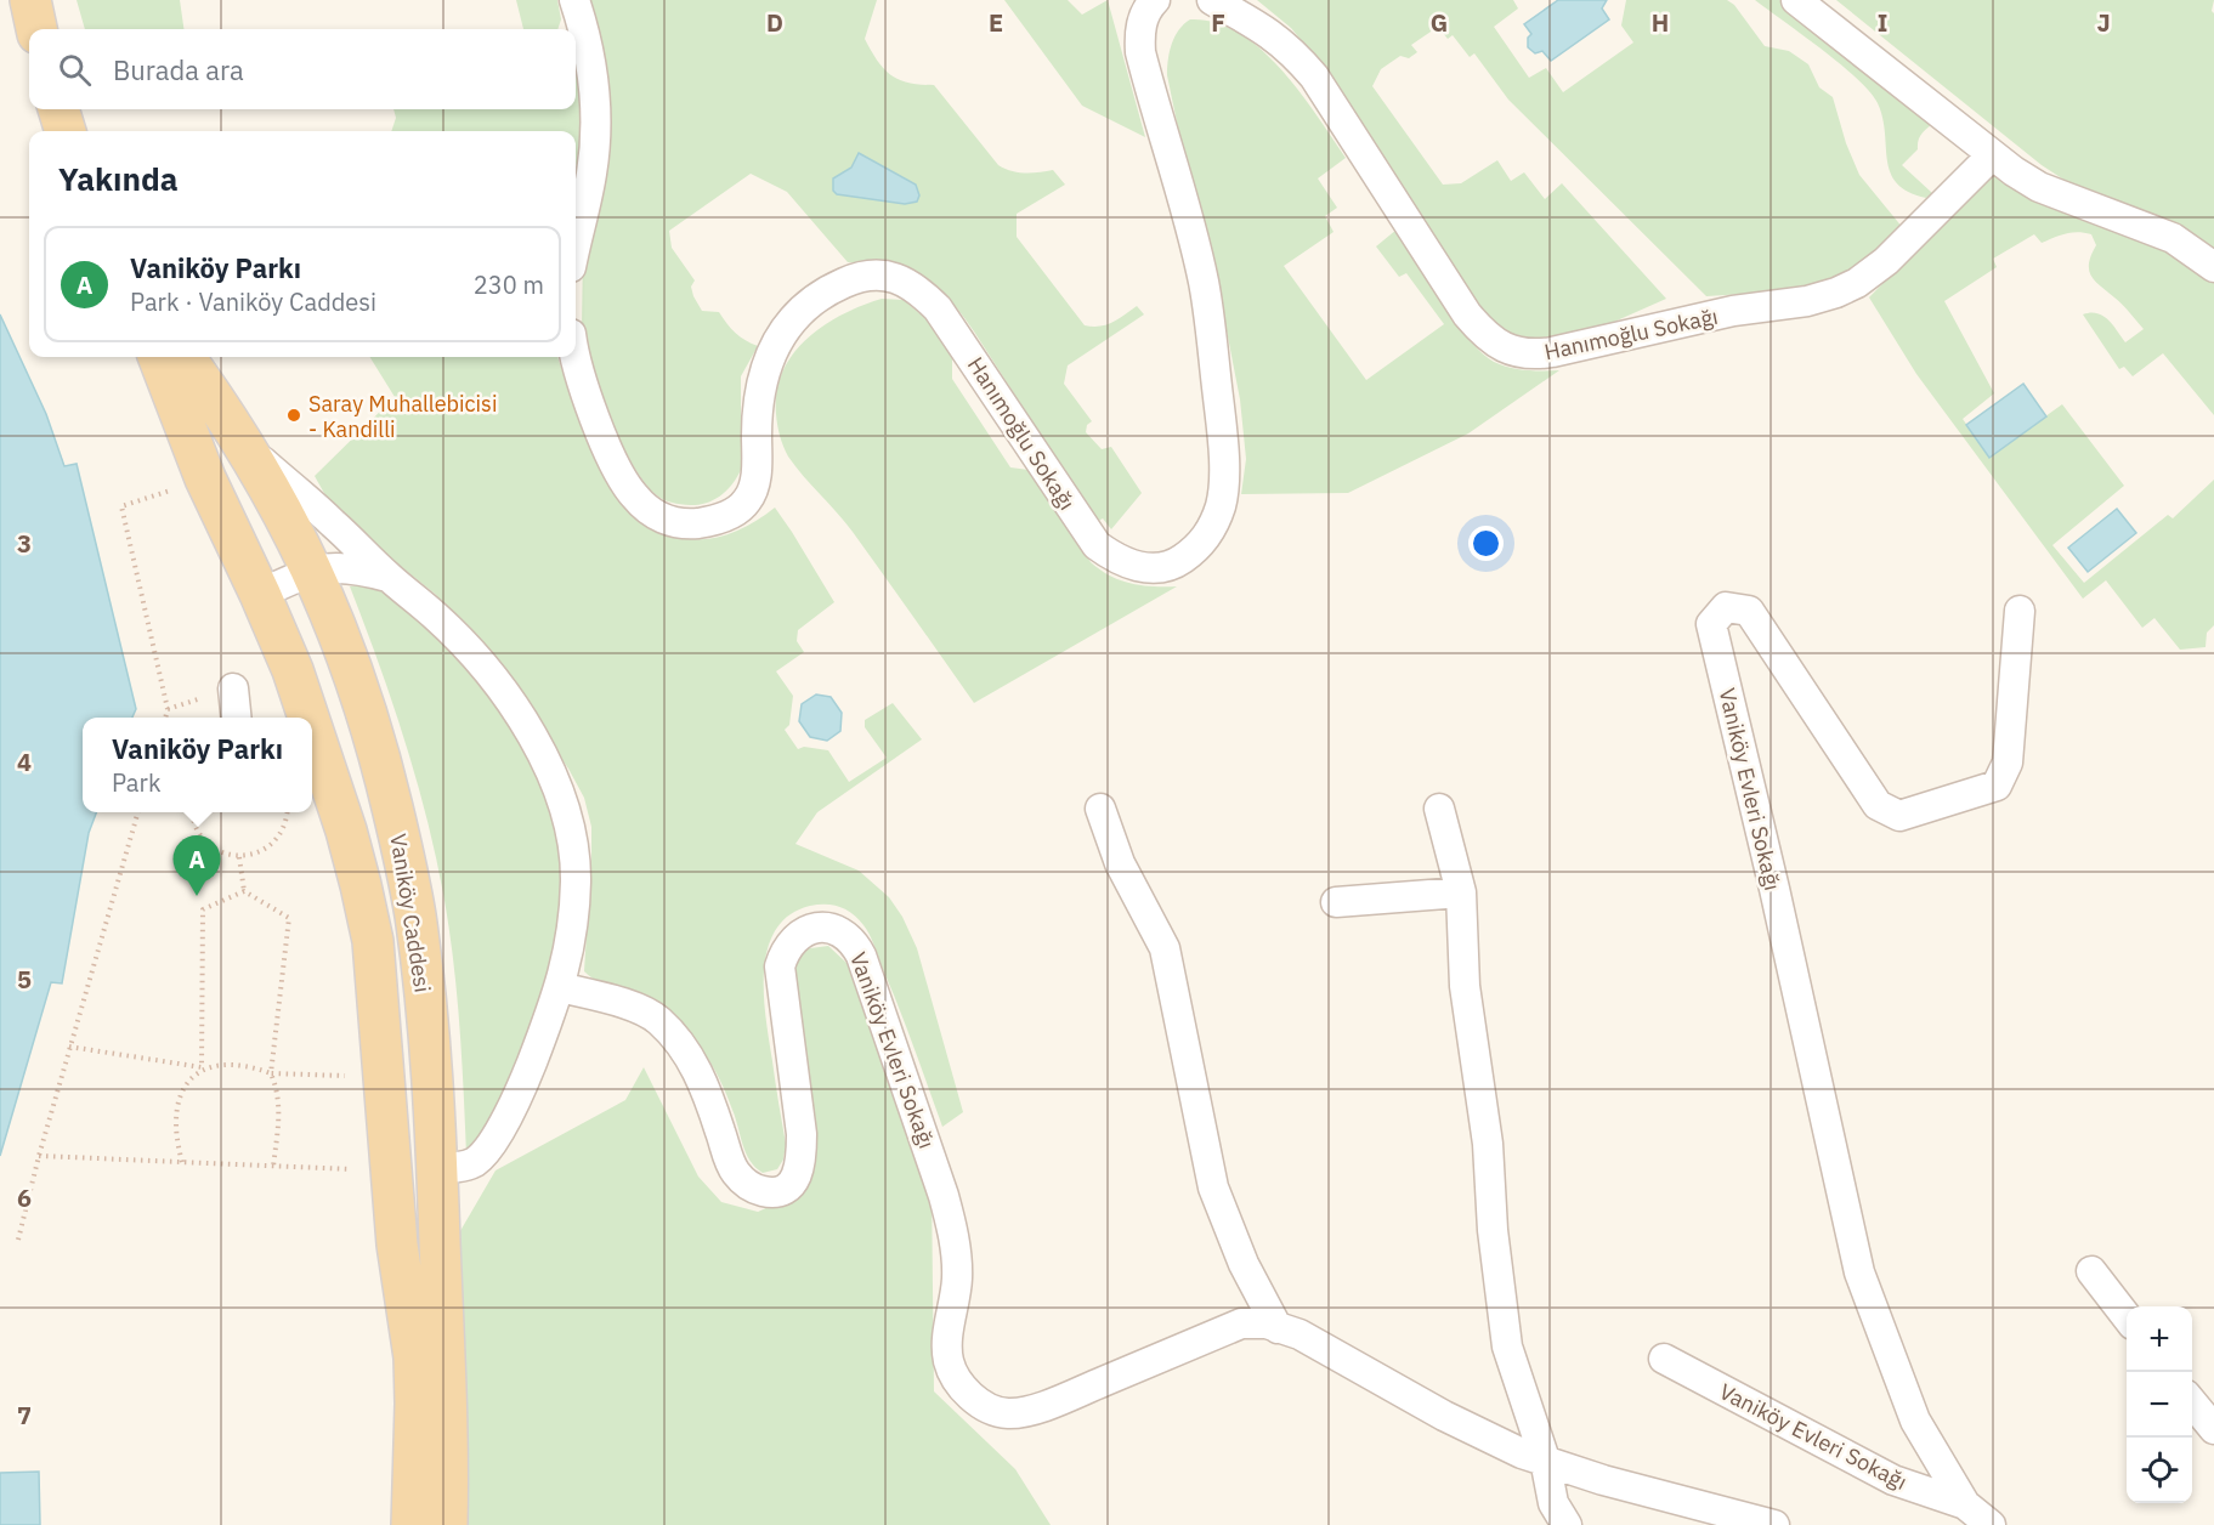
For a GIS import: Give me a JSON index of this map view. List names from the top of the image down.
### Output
{
  "streets": {
    "main road": ["Vaniköy Caddesi"],
    "street": ["Hanımoğlu Sokağı", "Vaniköy Evleri Sokağı"]
  },
  "places": ["Saray Muhallebicisi - Kandilli"],
  "page": {
    "search": "Burada ara",
    "heading": "Yakında",
    "list": [
      {
        "mark": "A",
        "name": "Vaniköy Parkı",
        "note": "Park · Vaniköy Caddesi",
        "value": "230 m"
      }
    ],
    "popup": ["Vaniköy Parkı", "Park"],
    "pins": "A",
    "map_buttons": ["+", "−"]
  },
  "grid": {
    "columns": [
      "D",
      "E",
      "F",
      "G",
      "H",
      "I",
      "J"
    ],
    "rows": [
      "3",
      "4",
      "5",
      "6",
      "7"
    ]
  }
}
